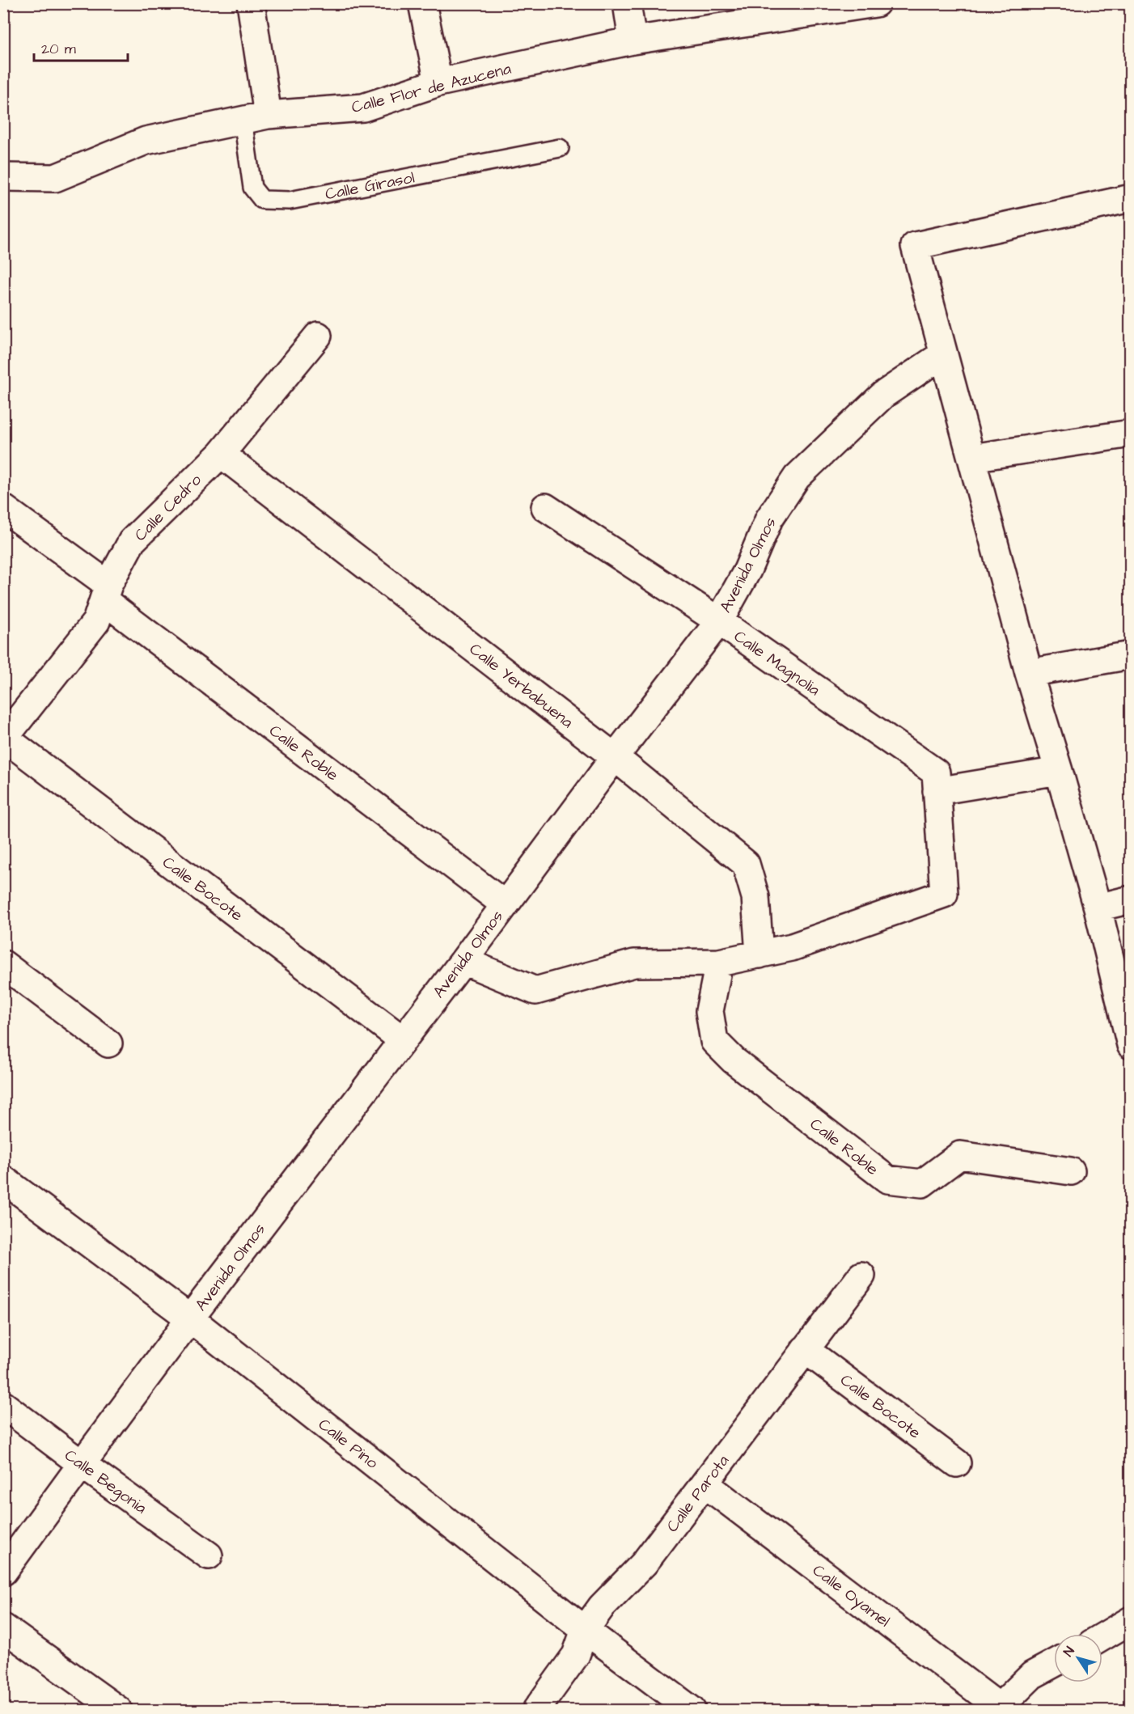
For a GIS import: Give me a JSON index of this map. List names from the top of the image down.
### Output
{
  "streets": {
    "street": [
      "Calle Flor de Azucena",
      "Calle Cedro",
      "Avenida Olmos",
      "Calle Magnolia",
      "Calle Yerbabuena",
      "Calle Roble",
      "Calle Bocote",
      "Calle Pino",
      "Calle Begonia",
      "Calle Parota",
      "Calle Oyamel"
    ],
    "lane": ["Calle Girasol"]
  },
  "crossings": [
    ["Calle Flor de Azucena", "Calle Girasol"],
    ["Calle Cedro", "Calle Yerbabuena"],
    ["Calle Cedro", "Calle Roble"],
    ["Calle Cedro", "Calle Bocote"],
    ["Avenida Olmos", "Calle Magnolia"],
    ["Avenida Olmos", "Calle Yerbabuena"],
    ["Avenida Olmos", "Calle Roble"],
    ["Avenida Olmos", "Calle Bocote"],
    ["Avenida Olmos", "Calle Pino"],
    ["Avenida Olmos", "Calle Begonia"],
    ["Calle Bocote", "Calle Parota"],
    ["Calle Pino", "Calle Parota"],
    ["Calle Parota", "Calle Oyamel"]
  ],
  "scale_bar": "20 m",
  "north": "top left"
}
